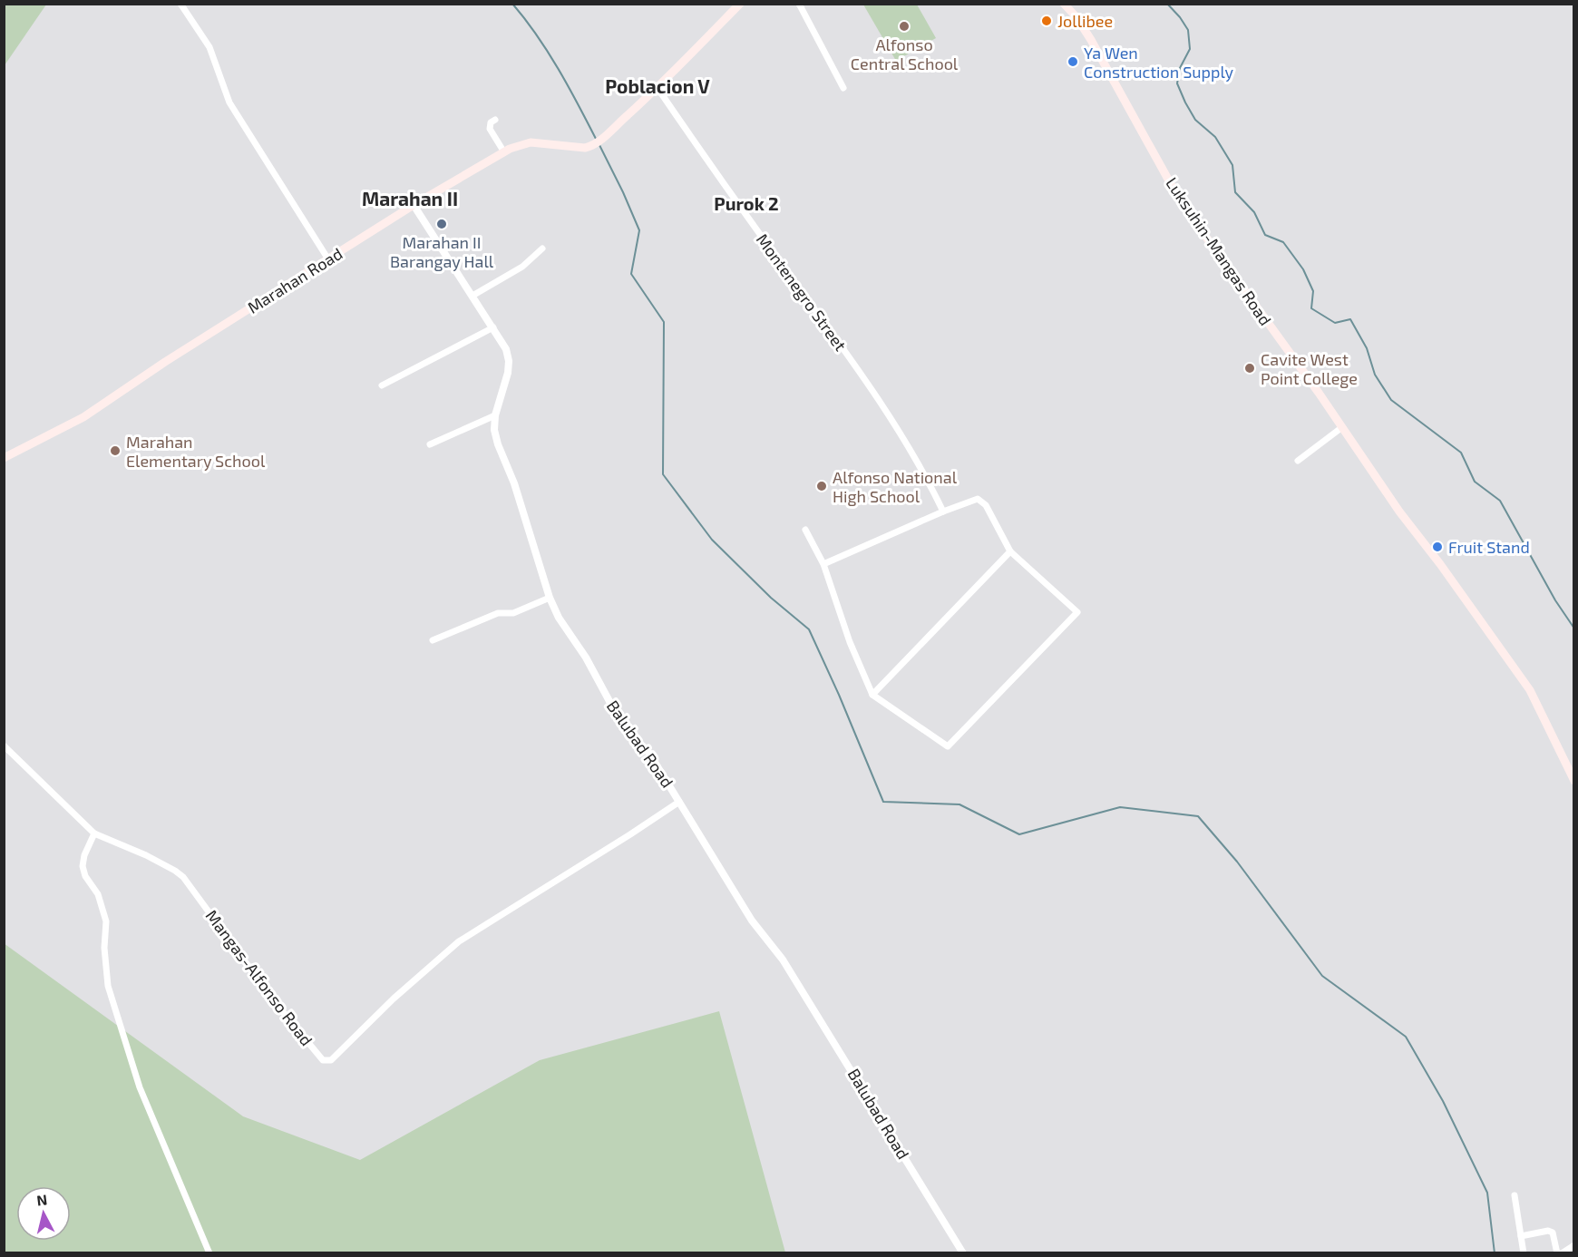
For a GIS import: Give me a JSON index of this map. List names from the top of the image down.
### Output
{
  "streets": {
    "main road": ["Luksuhin-Mangas Road", "Marahan Road"],
    "street": ["Montenegro Street", "Balubad Road", "Mangas-Alfonso Road"]
  },
  "crossings": [
    ["Marahan Road", "Montenegro Street"],
    ["Marahan Road", "Balubad Road"],
    ["Balubad Road", "Mangas-Alfonso Road"]
  ],
  "districts": ["Poblacion V", "Marahan II", "Purok 2"],
  "places": [
    "Jollibee",
    "Alfonso Central School",
    "Ya Wen Construction Supply",
    "Marahan II Barangay Hall",
    "Cavite West Point College",
    "Marahan Elementary School",
    "Alfonso National High School",
    "Fruit Stand"
  ],
  "north": "top"
}
